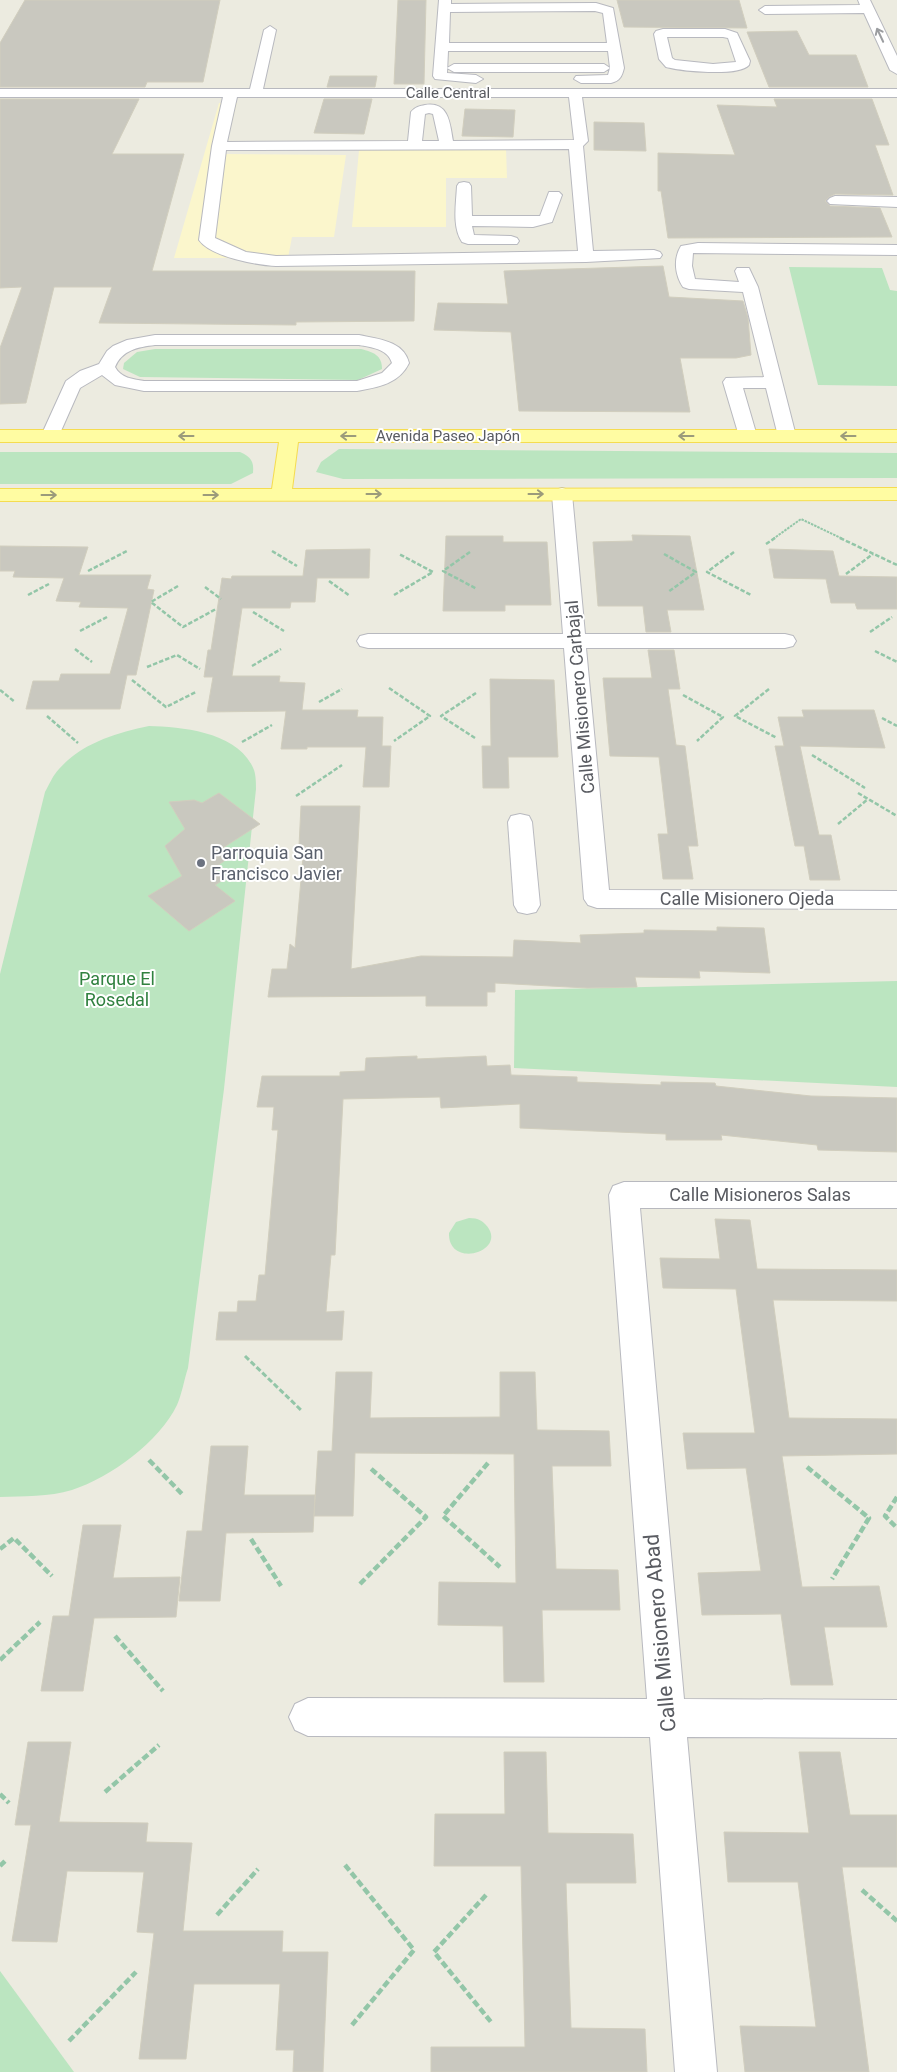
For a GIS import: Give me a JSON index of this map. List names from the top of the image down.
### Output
{
  "streets": {
    "main road": ["Avenida Paseo Japón"],
    "street": [
      "Calle Central",
      "Calle Misionero Carbajal",
      "Calle Misionero Ojeda",
      "Calle Misioneros Salas",
      "Calle Misionero Abad"
    ]
  },
  "crossings": [
    ["Calle Misionero Carbajal", "Calle Misionero Ojeda"],
    ["Calle Misioneros Salas", "Calle Misionero Abad"]
  ],
  "parks": ["Parque El Rosedal"],
  "places": ["Parroquia San Francisco Javier"]
}
